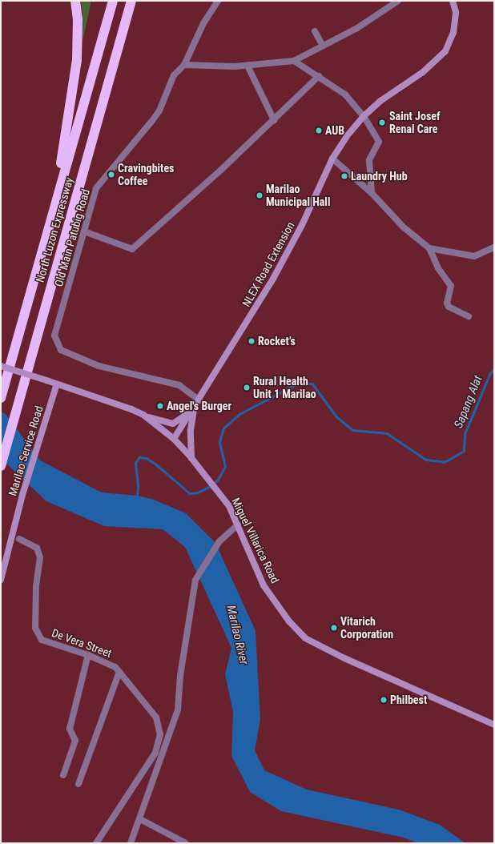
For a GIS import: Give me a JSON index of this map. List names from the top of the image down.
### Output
{
  "streets": {
    "highway": ["North Luzon Expressway"],
    "main road": ["NLEX Road Extension", "Marilao Service Road", "Miguel Villarica Road"],
    "street": ["Old Main Patubig Road", "De Vera Street"]
  },
  "crossings": [
    ["Old Main Patubig Road", "NLEX Road Extension"],
    ["NLEX Road Extension", "Miguel Villarica Road"],
    ["Marilao Service Road", "Miguel Villarica Road"]
  ],
  "water": ["Sapang Alat", "Marilao River"],
  "places": [
    "Saint Josef Renal Care",
    "AUB",
    "Cravingbites Coffee",
    "Laundry Hub",
    "Marilao Municipal Hall",
    "Rocket’s",
    "Rural Health Unit 1 Marilao",
    "Angel's Burger",
    "Vitarich Corporation",
    "Philbest"
  ]
}
